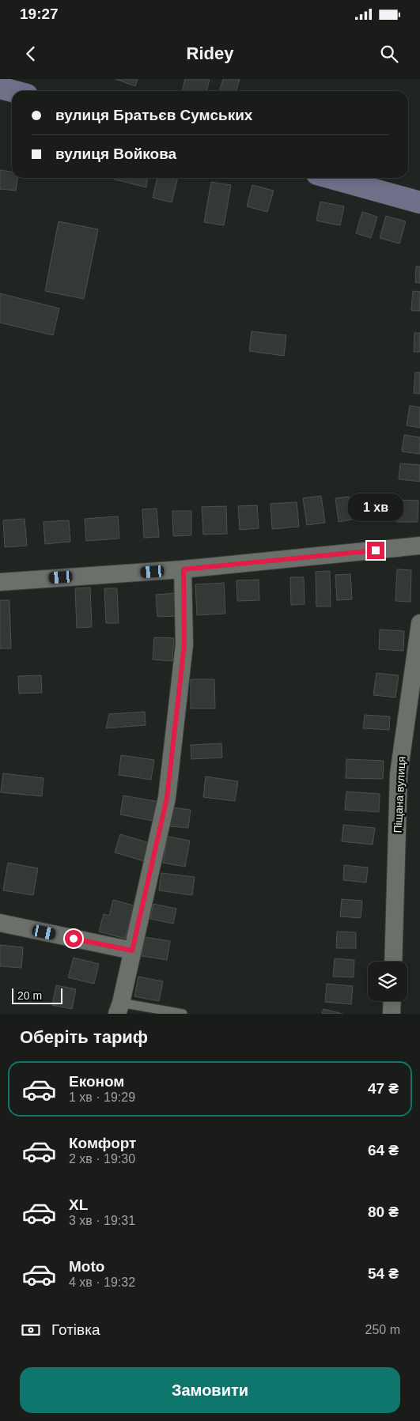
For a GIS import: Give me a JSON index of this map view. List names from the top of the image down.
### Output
{
  "streets": {
    "street": ["Піщана вулиця"]
  },
  "scale_bar": "20 m",
  "page": {
    "status": "19:27",
    "header": "Ridey",
    "banner": ["вулиця Братьєв Сумських", "вулиця Войкова"],
    "bubble": "1 хв",
    "scale": "20 m",
    "heading": "Оберіть тариф",
    "list": [
      {
        "name": "Економ",
        "note": "1 хв · 19:29",
        "value": "47 ₴"
      },
      {
        "name": "Комфорт",
        "note": "2 хв · 19:30",
        "value": "64 ₴"
      },
      {
        "name": "XL",
        "note": "3 хв · 19:31",
        "value": "80 ₴"
      },
      {
        "name": "Moto",
        "note": "4 хв · 19:32",
        "value": "54 ₴"
      }
    ],
    "pay": ["Готівка", "250 m"],
    "buttons": "Замовити"
  }
}
